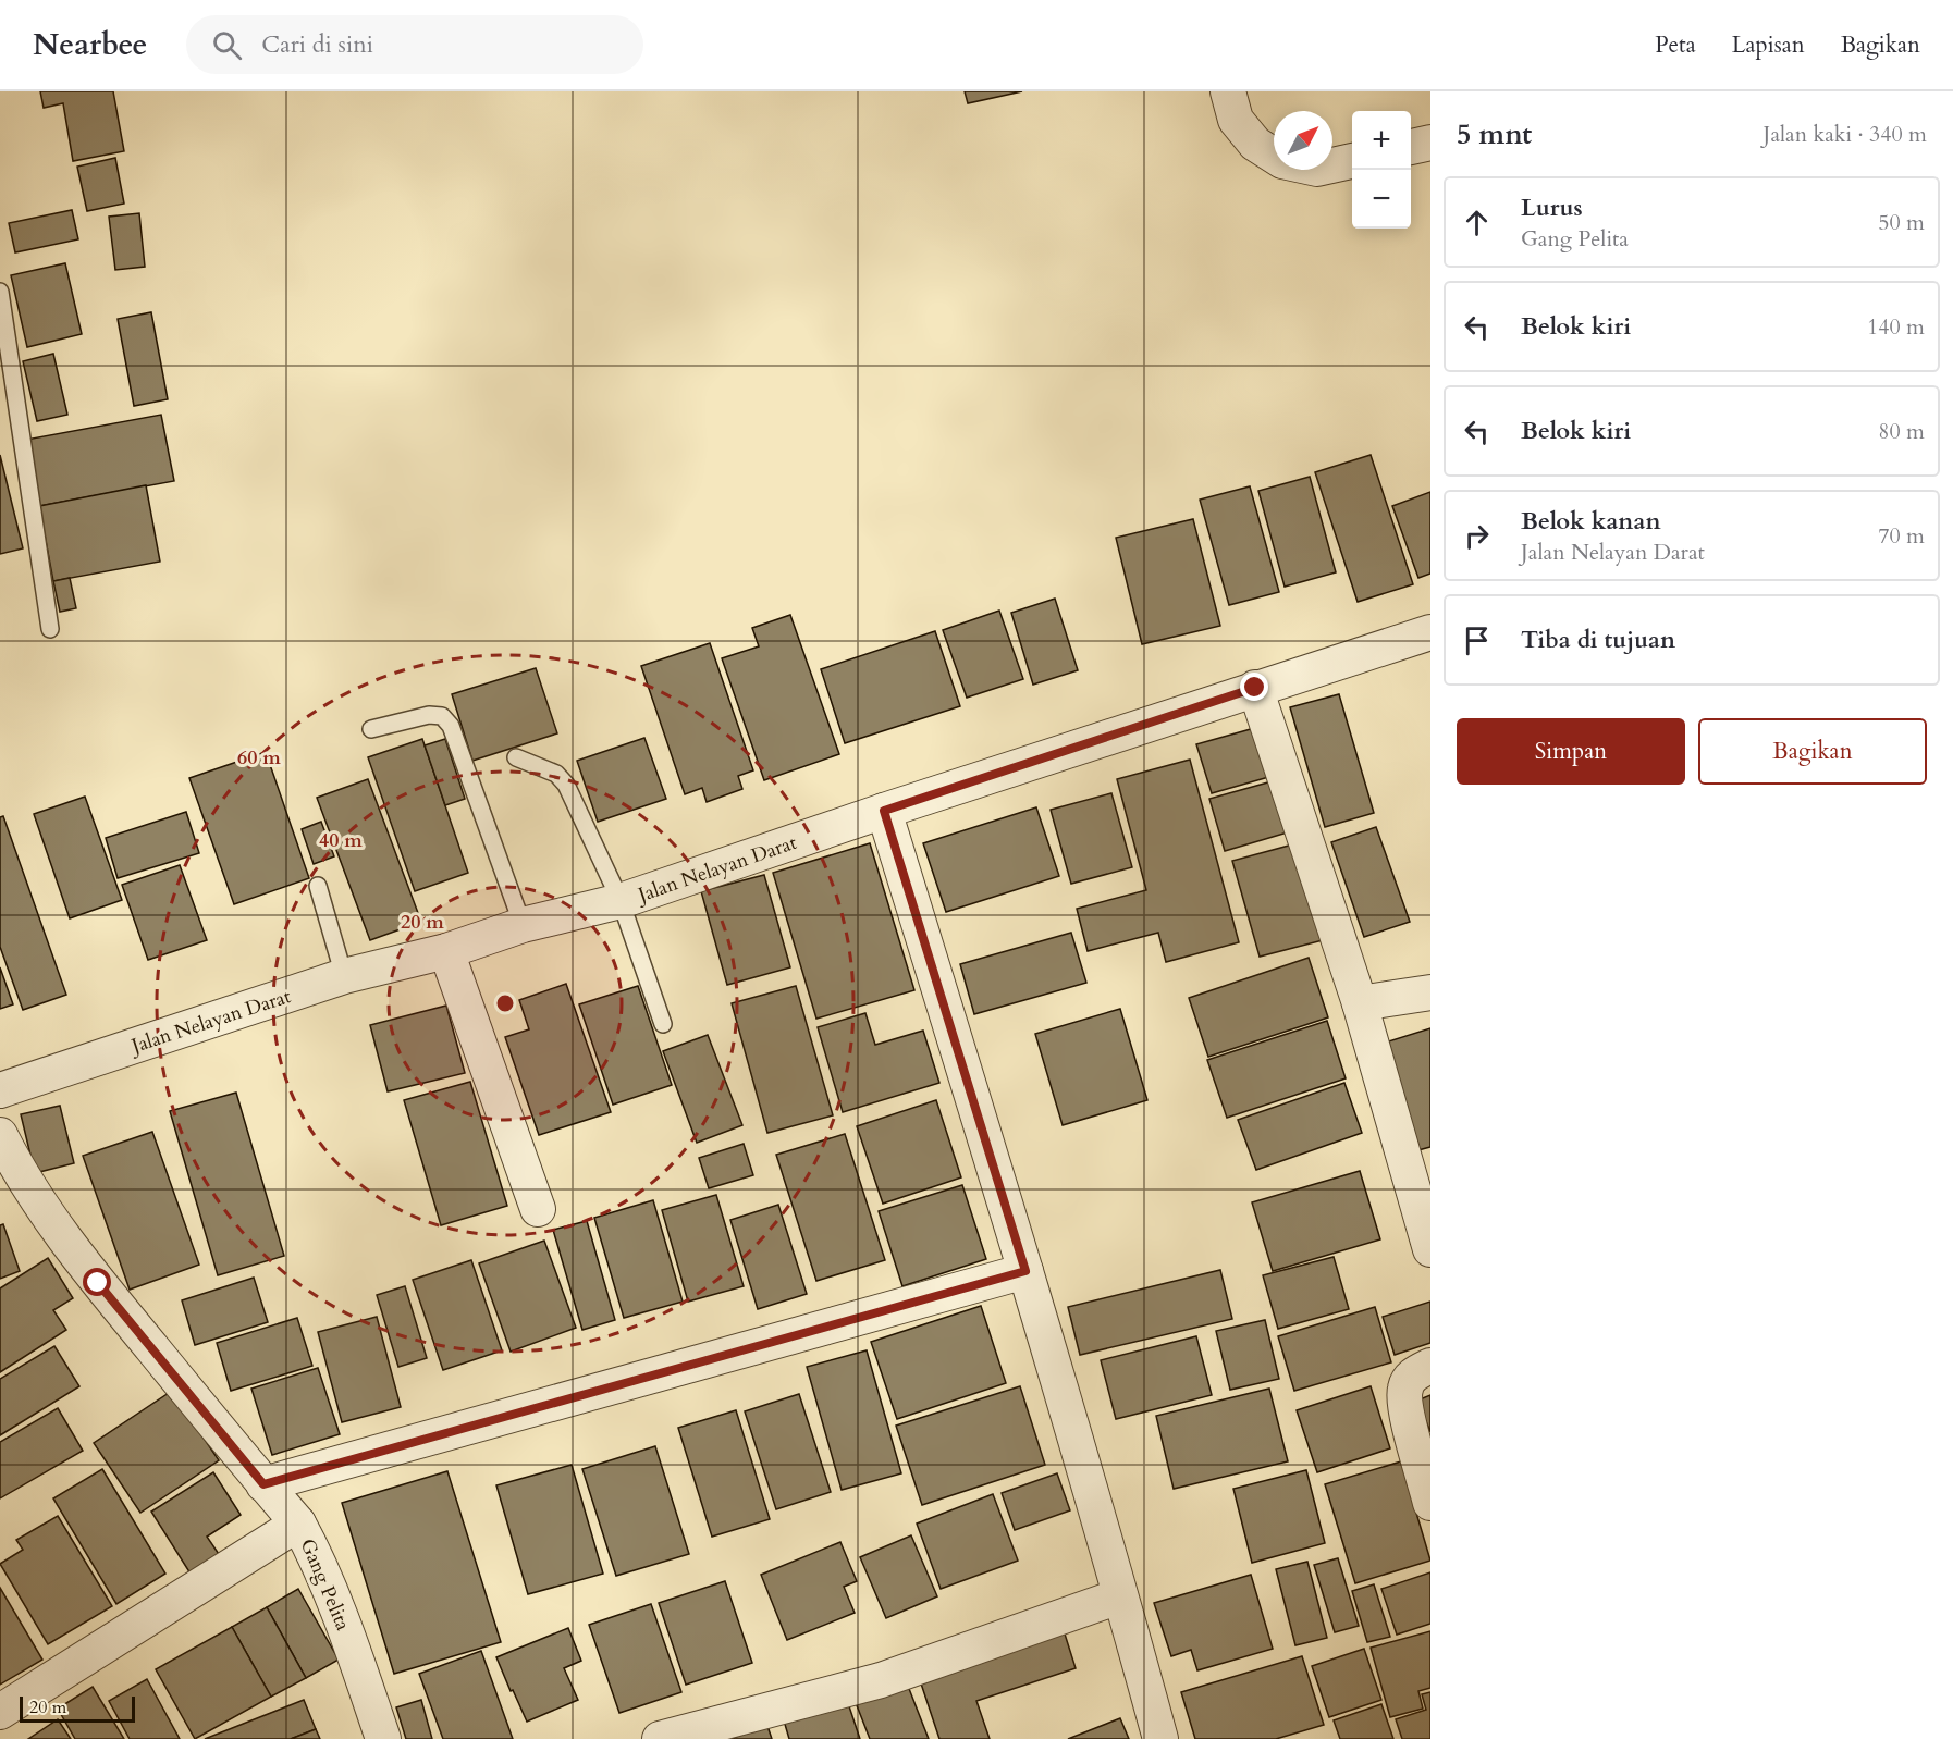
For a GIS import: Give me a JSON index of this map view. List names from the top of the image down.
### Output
{
  "streets": {
    "street": ["Jalan Nelayan Darat", "Gang Pelita"]
  },
  "scale_bar": "20 m",
  "north": "top right",
  "page": {
    "header": "Nearbee",
    "search": "Cari di sini",
    "nav": ["Peta", "Lapisan", "Bagikan"],
    "heading": ["5 mnt", "Jalan kaki · 340 m"],
    "map_buttons": ["+", "−"],
    "list": [
      ["Lurus", "Gang Pelita", "50 m"],
      ["Belok kiri", "140 m"],
      ["Belok kiri", "80 m"],
      ["Belok kanan", "Jalan Nelayan Darat", "70 m"],
      "Tiba di tujuan"
    ],
    "buttons": ["Simpan", "Bagikan"],
    "scale": "20 m"
  },
  "rings": ["60 m", "40 m", "20 m"]
}
